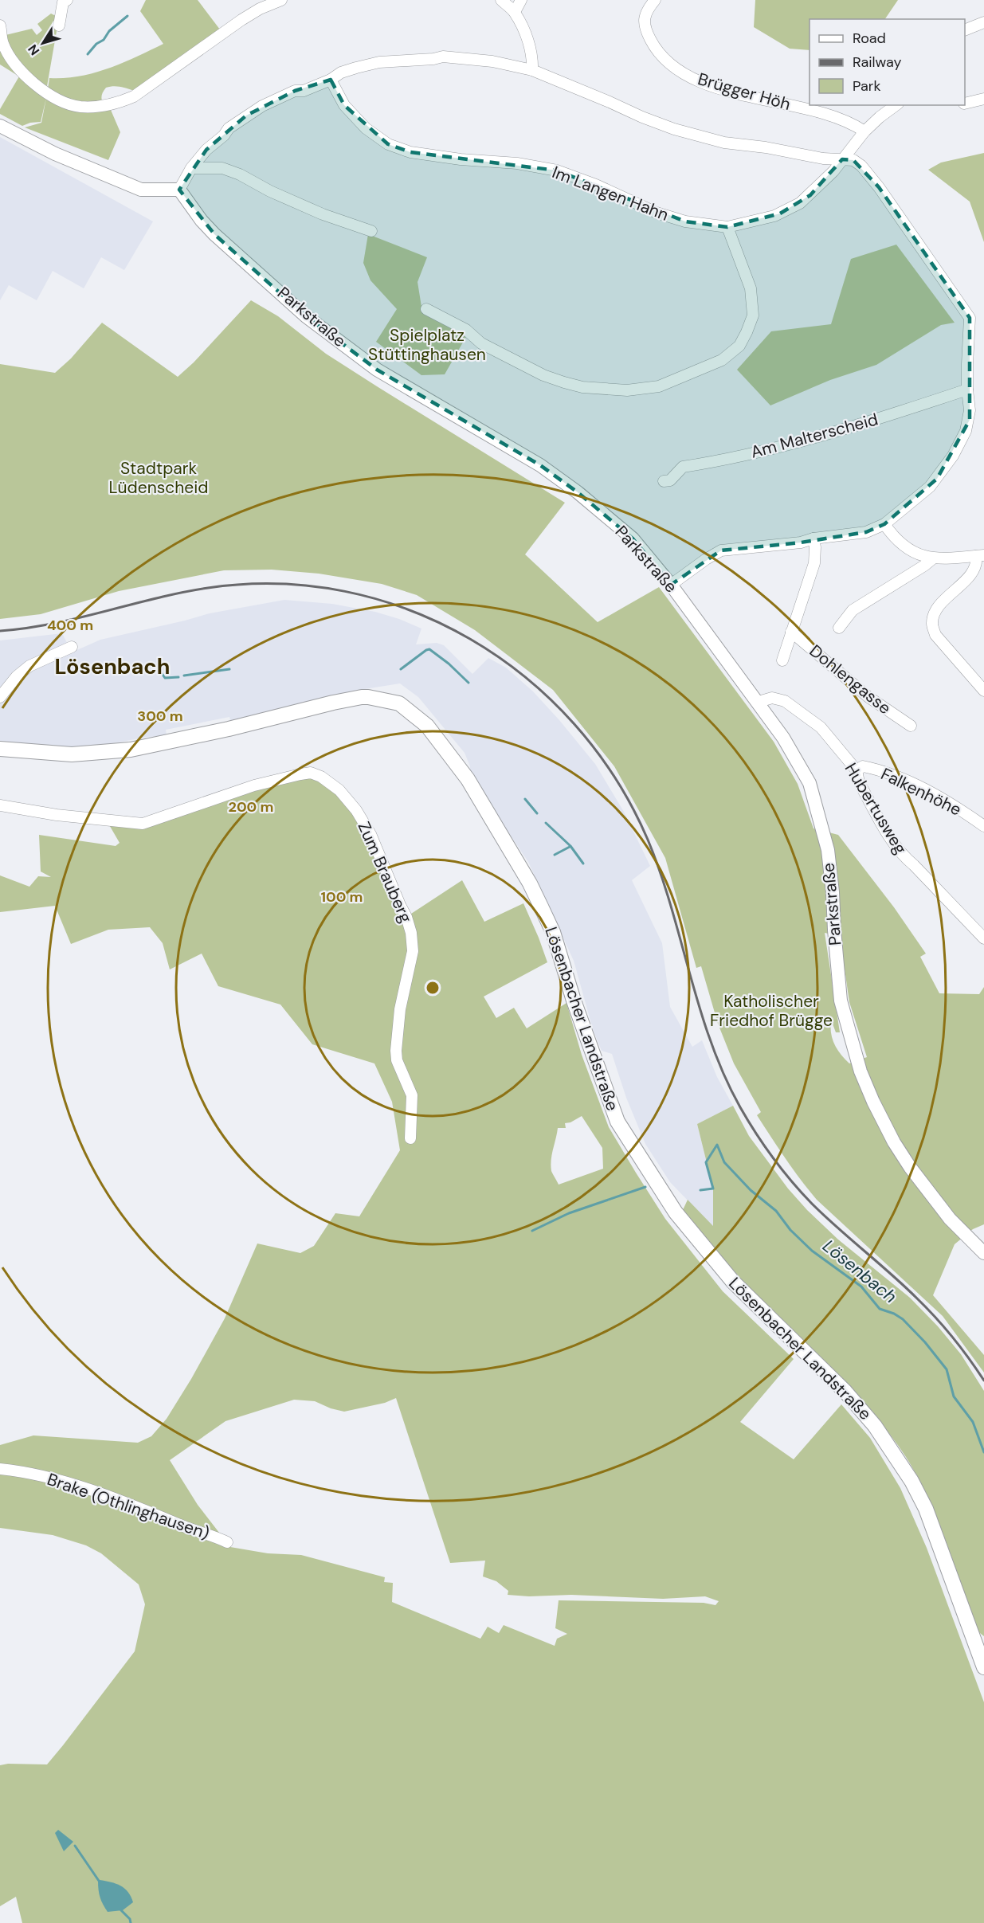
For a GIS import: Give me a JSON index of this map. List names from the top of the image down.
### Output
{
  "streets": {
    "main road": ["Lösenbacher Landstraße"],
    "street": [
      "Brügger Höh",
      "Im Langen Hahn",
      "Parkstraße",
      "Am Malterscheid",
      "Dohlengasse",
      "Falkenhöhe",
      "Hubertusweg",
      "Zum Brauberg",
      "Brake (Othlinghausen)"
    ]
  },
  "crossings": [
    ["Brügger Höh", "Im Langen Hahn"],
    ["Parkstraße", "Hubertusweg"],
    ["Falkenhöhe", "Hubertusweg"]
  ],
  "districts": ["Lösenbach"],
  "water": ["Lösenbach"],
  "parks": ["Spielplatz Stüttinghausen", "Stadtpark Lüdenscheid", "Katholischer Friedhof Brügge"],
  "legend": ["Road", "Railway", "Park"],
  "north": "bottom left",
  "rings": [
    "400 m",
    "300 m",
    "200 m",
    "100 m"
  ]
}
